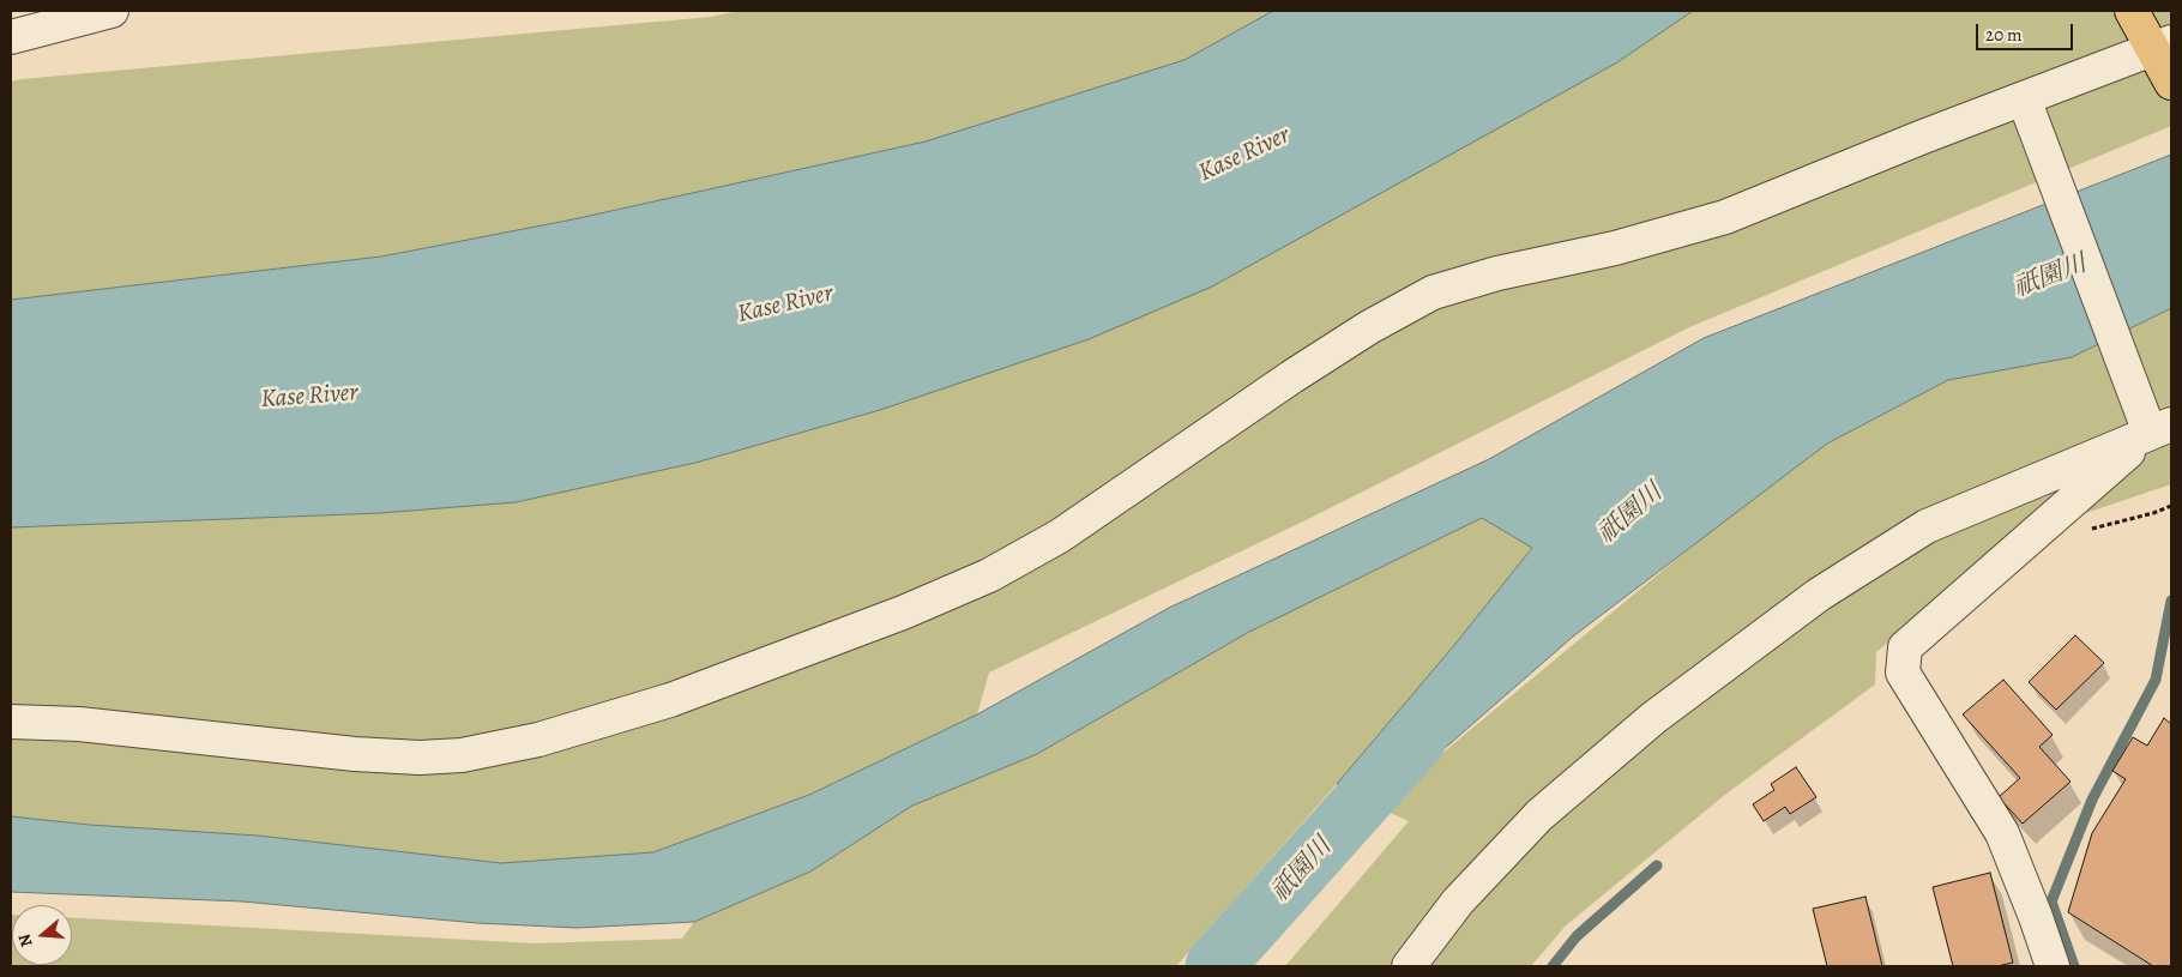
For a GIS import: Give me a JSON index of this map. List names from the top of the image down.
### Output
{
  "water": ["Kase River", "祇園川"],
  "scale_bar": "20 m",
  "north": "left"
}
